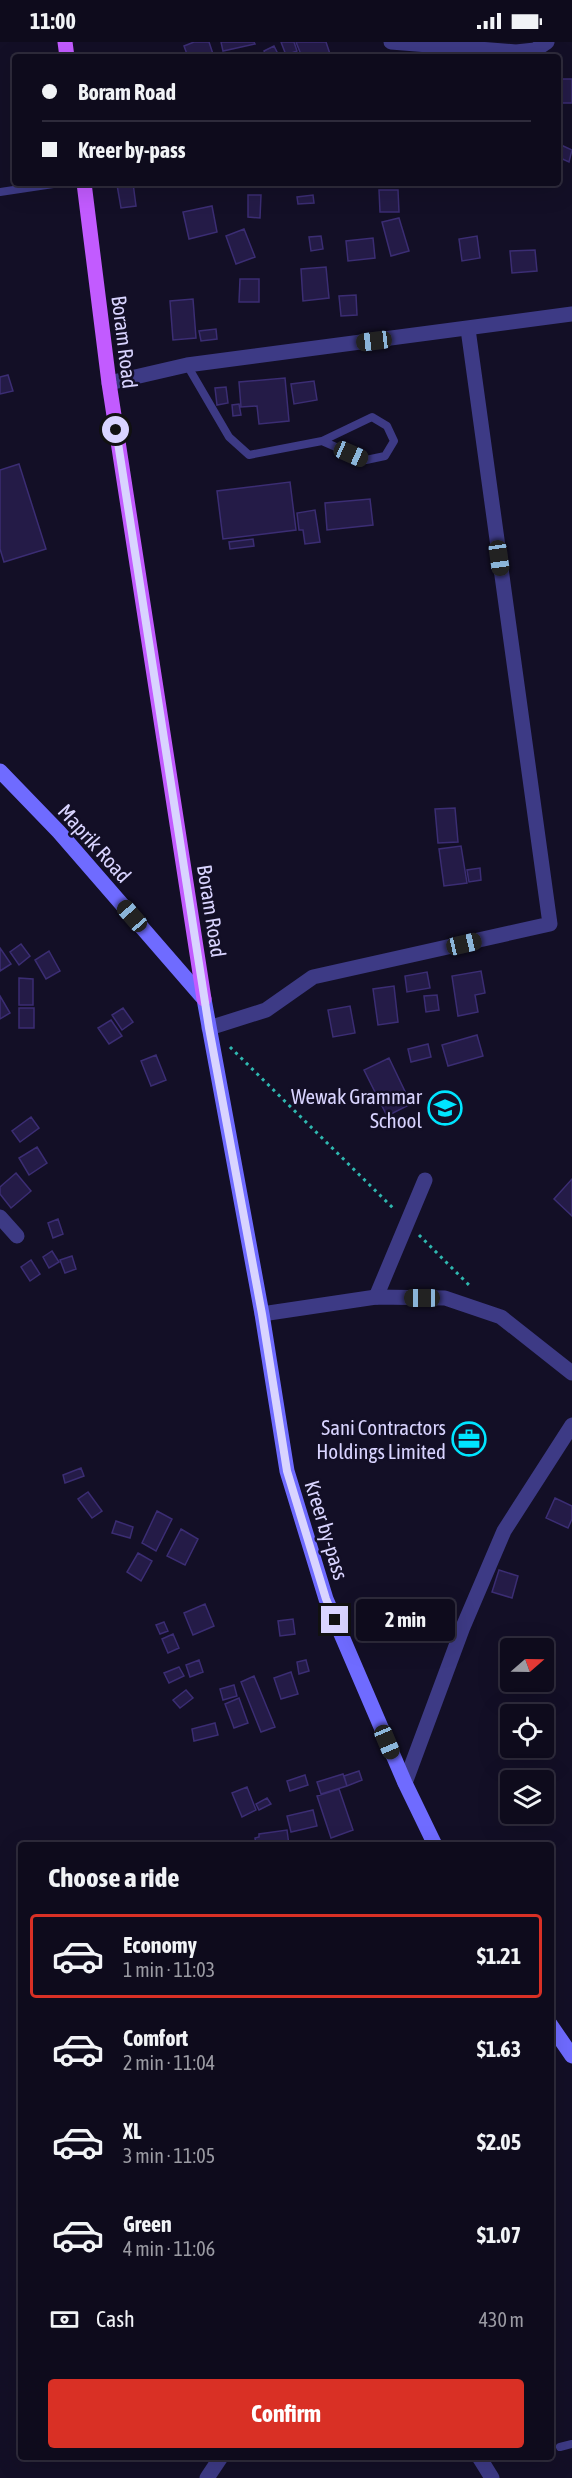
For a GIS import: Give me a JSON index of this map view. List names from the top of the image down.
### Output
{
  "streets": {
    "main road": ["Boram Road", "Maprik Road", "Kreer by-pass"]
  },
  "crossings": [
    ["Boram Road", "Maprik Road"],
    ["Boram Road", "Kreer by-pass"]
  ],
  "places": {
    "school or university": ["Wewak Grammar School"],
    "office": ["Sani Contractors Holdings Limited"]
  },
  "north": "right",
  "page": {
    "status": "11:00",
    "banner": ["Boram Road", "Kreer by-pass"],
    "bubble": "2 min",
    "heading": "Choose a ride",
    "list": [
      {
        "name": "Economy",
        "note": "1 min · 11:03",
        "value": "$1.21"
      },
      {
        "name": "Comfort",
        "note": "2 min · 11:04",
        "value": "$1.63"
      },
      {
        "name": "XL",
        "note": "3 min · 11:05",
        "value": "$2.05"
      },
      {
        "name": "Green",
        "note": "4 min · 11:06",
        "value": "$1.07"
      }
    ],
    "pay": ["Cash", "430 m"],
    "buttons": "Confirm"
  }
}
